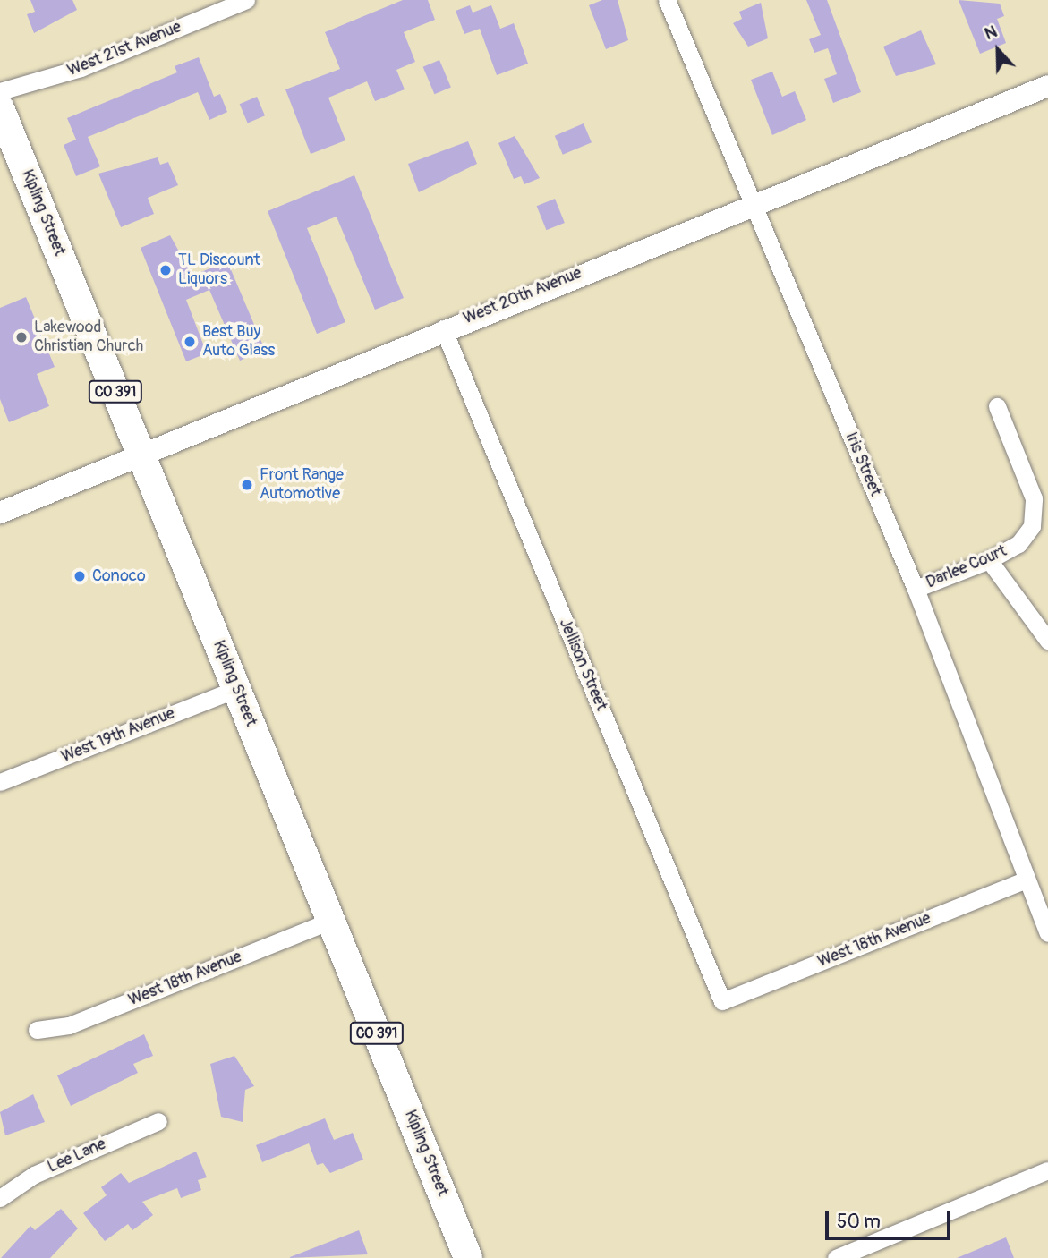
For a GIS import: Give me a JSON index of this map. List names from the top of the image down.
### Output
{
  "streets": {
    "main road": ["Kipling Street", "CO 391"],
    "street": [
      "West 21st Avenue",
      "West 20th Avenue",
      "Iris Street",
      "Darlee Court",
      "Jellison Street",
      "West 19th Avenue",
      "West 18th Avenue",
      "Lee Lane"
    ]
  },
  "crossings": [
    ["Kipling Street", "West 20th Avenue"],
    ["Kipling Street", "West 19th Avenue"],
    ["Kipling Street", "West 18th Avenue"],
    ["West 20th Avenue", "Iris Street"],
    ["West 20th Avenue", "Jellison Street"],
    ["Iris Street", "Darlee Court"],
    ["Iris Street", "West 18th Avenue"],
    ["Jellison Street", "West 18th Avenue"]
  ],
  "places": [
    "TL Discount Liquors",
    "Lakewood Christian Church",
    "Best Buy Auto Glass",
    "Front Range Automotive",
    "Conoco"
  ],
  "scale_bar": "50 m",
  "north": "top"
}
